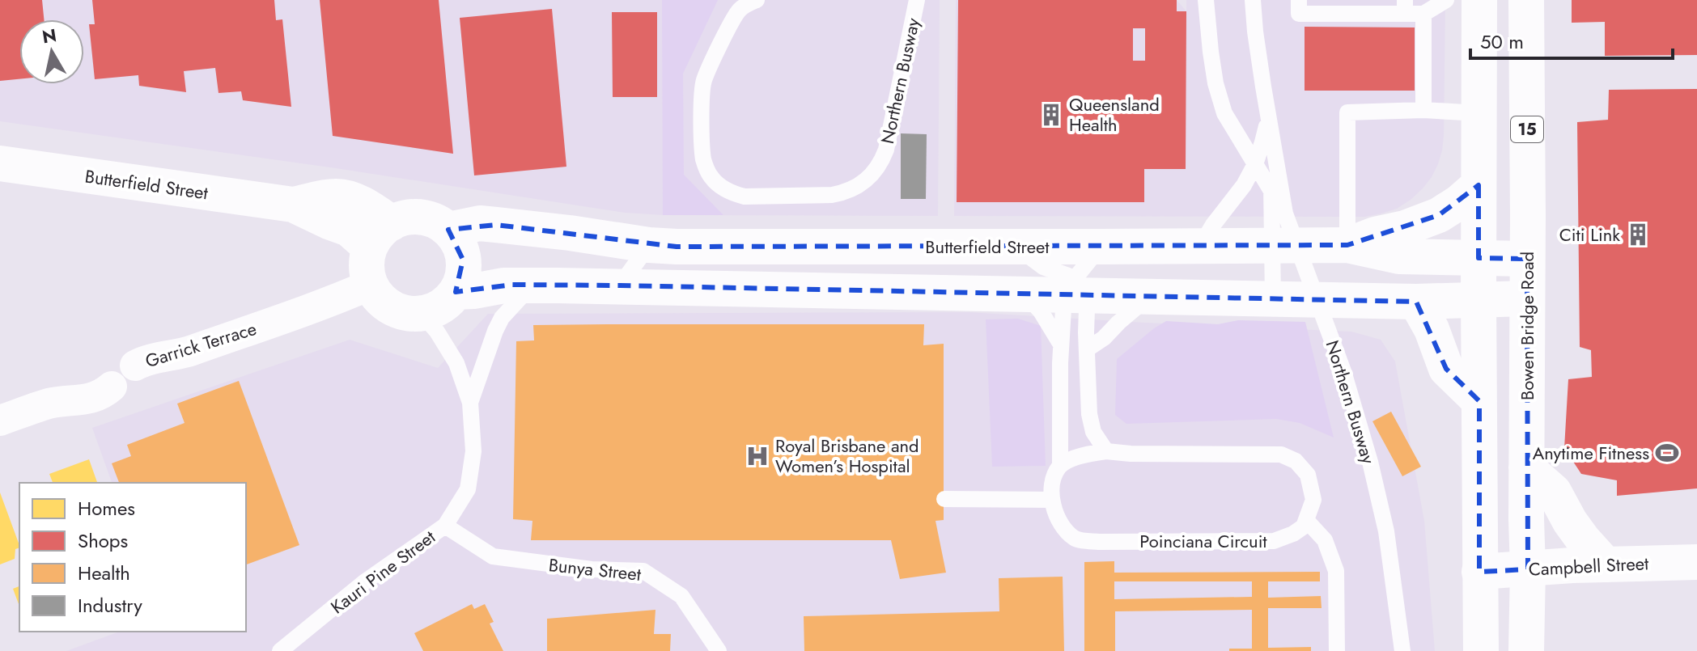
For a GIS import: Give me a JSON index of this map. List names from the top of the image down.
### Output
{
  "streets": {
    "main road": [
      "15",
      "Butterfield Street",
      "Bowen Bridge Road",
      "Campbell Street"
    ],
    "street": ["Garrick Terrace"],
    "lane": [
      "Northern Busway",
      "Poinciana Circuit",
      "Bunya Street",
      "Kauri Pine Street"
    ]
  },
  "crossings": [
    ["Butterfield Street", "Bowen Bridge Road"],
    ["Butterfield Street", "Garrick Terrace"],
    ["Bowen Bridge Road", "Campbell Street"],
    ["Bunya Street", "Kauri Pine Street"]
  ],
  "places": {
    "building": ["Queensland Health", "Citi Link"],
    "sports": ["Anytime Fitness"],
    "hospital": ["Royal Brisbane and Women’s Hospital"]
  },
  "legend": [
    "Homes",
    "Shops",
    "Health",
    "Industry"
  ],
  "scale_bar": "50 m",
  "north": "top"
}
